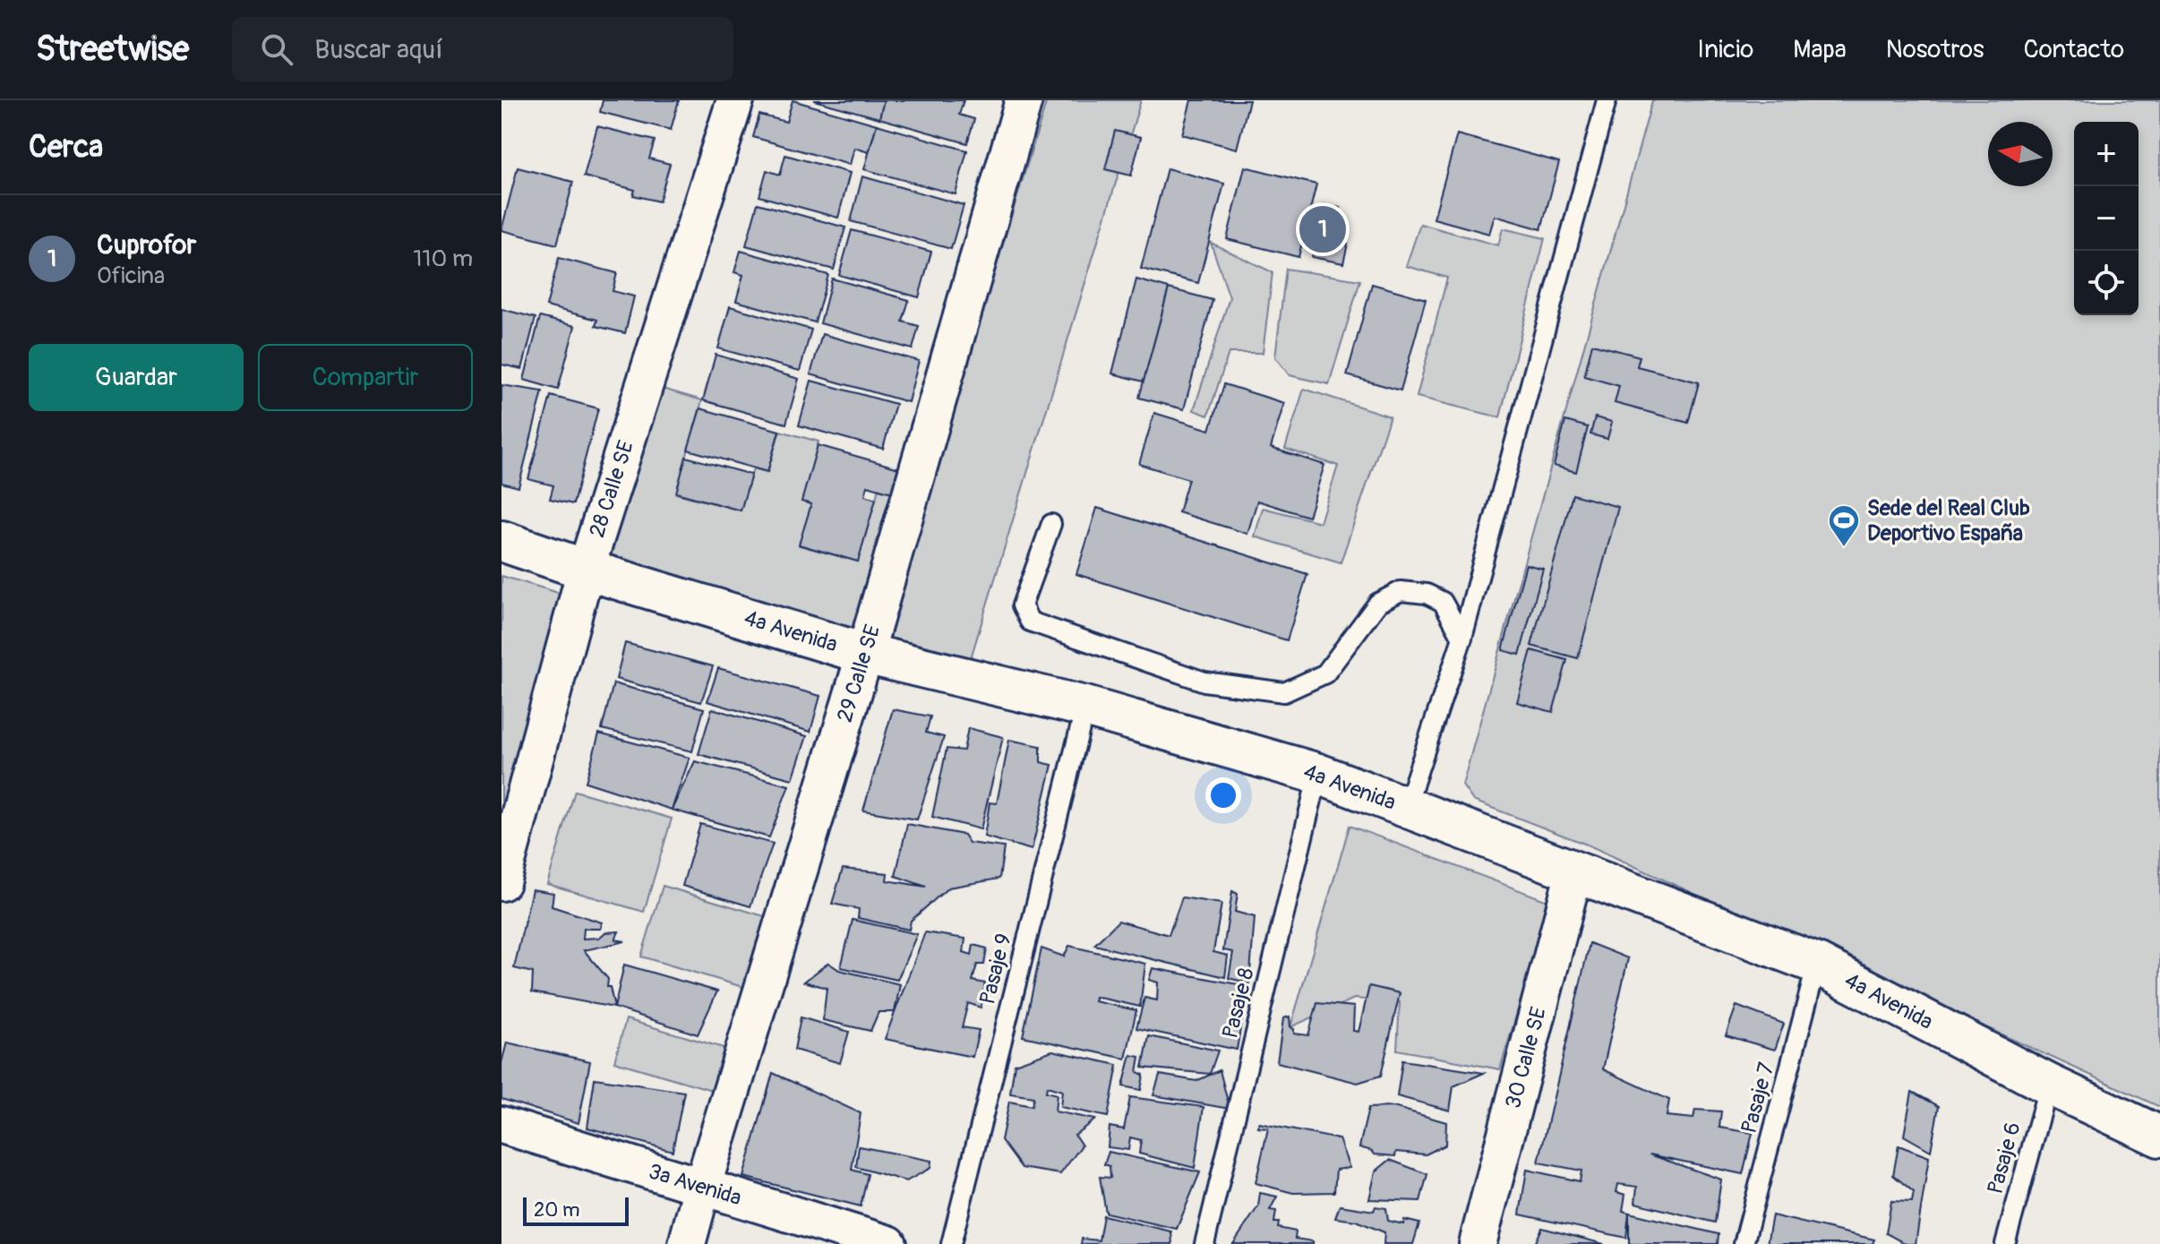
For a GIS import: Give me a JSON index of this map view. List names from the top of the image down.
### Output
{
  "streets": {
    "street": [
      "28 Calle SE",
      "4a Avenida",
      "29 Calle SE",
      "30 Calle SE",
      "3a Avenida"
    ],
    "lane": [
      "Pasaje 9",
      "Pasaje 8",
      "Pasaje 7",
      "Pasaje 6"
    ]
  },
  "crossings": [
    ["28 Calle SE", "4a Avenida"],
    ["4a Avenida", "29 Calle SE"],
    ["4a Avenida", "Pasaje 9"],
    ["4a Avenida", "Pasaje 8"],
    ["4a Avenida", "30 Calle SE"],
    ["4a Avenida", "Pasaje 7"],
    ["4a Avenida", "Pasaje 6"],
    ["29 Calle SE", "3a Avenida"]
  ],
  "places": {
    "sports": ["Sede del Real Club Deportivo España"]
  },
  "scale_bar": "20 m",
  "north": "left",
  "page": {
    "header": "Streetwise",
    "search": "Buscar aquí",
    "nav": [
      "Inicio",
      "Mapa",
      "Nosotros",
      "Contacto"
    ],
    "heading": "Cerca",
    "map_buttons": ["+", "−"],
    "list": [
      {
        "mark": "1",
        "name": "Cuprofor",
        "note": "Oficina",
        "value": "110 m"
      }
    ],
    "pins": "1",
    "buttons": ["Guardar", "Compartir"],
    "scale": "20 m"
  }
}
